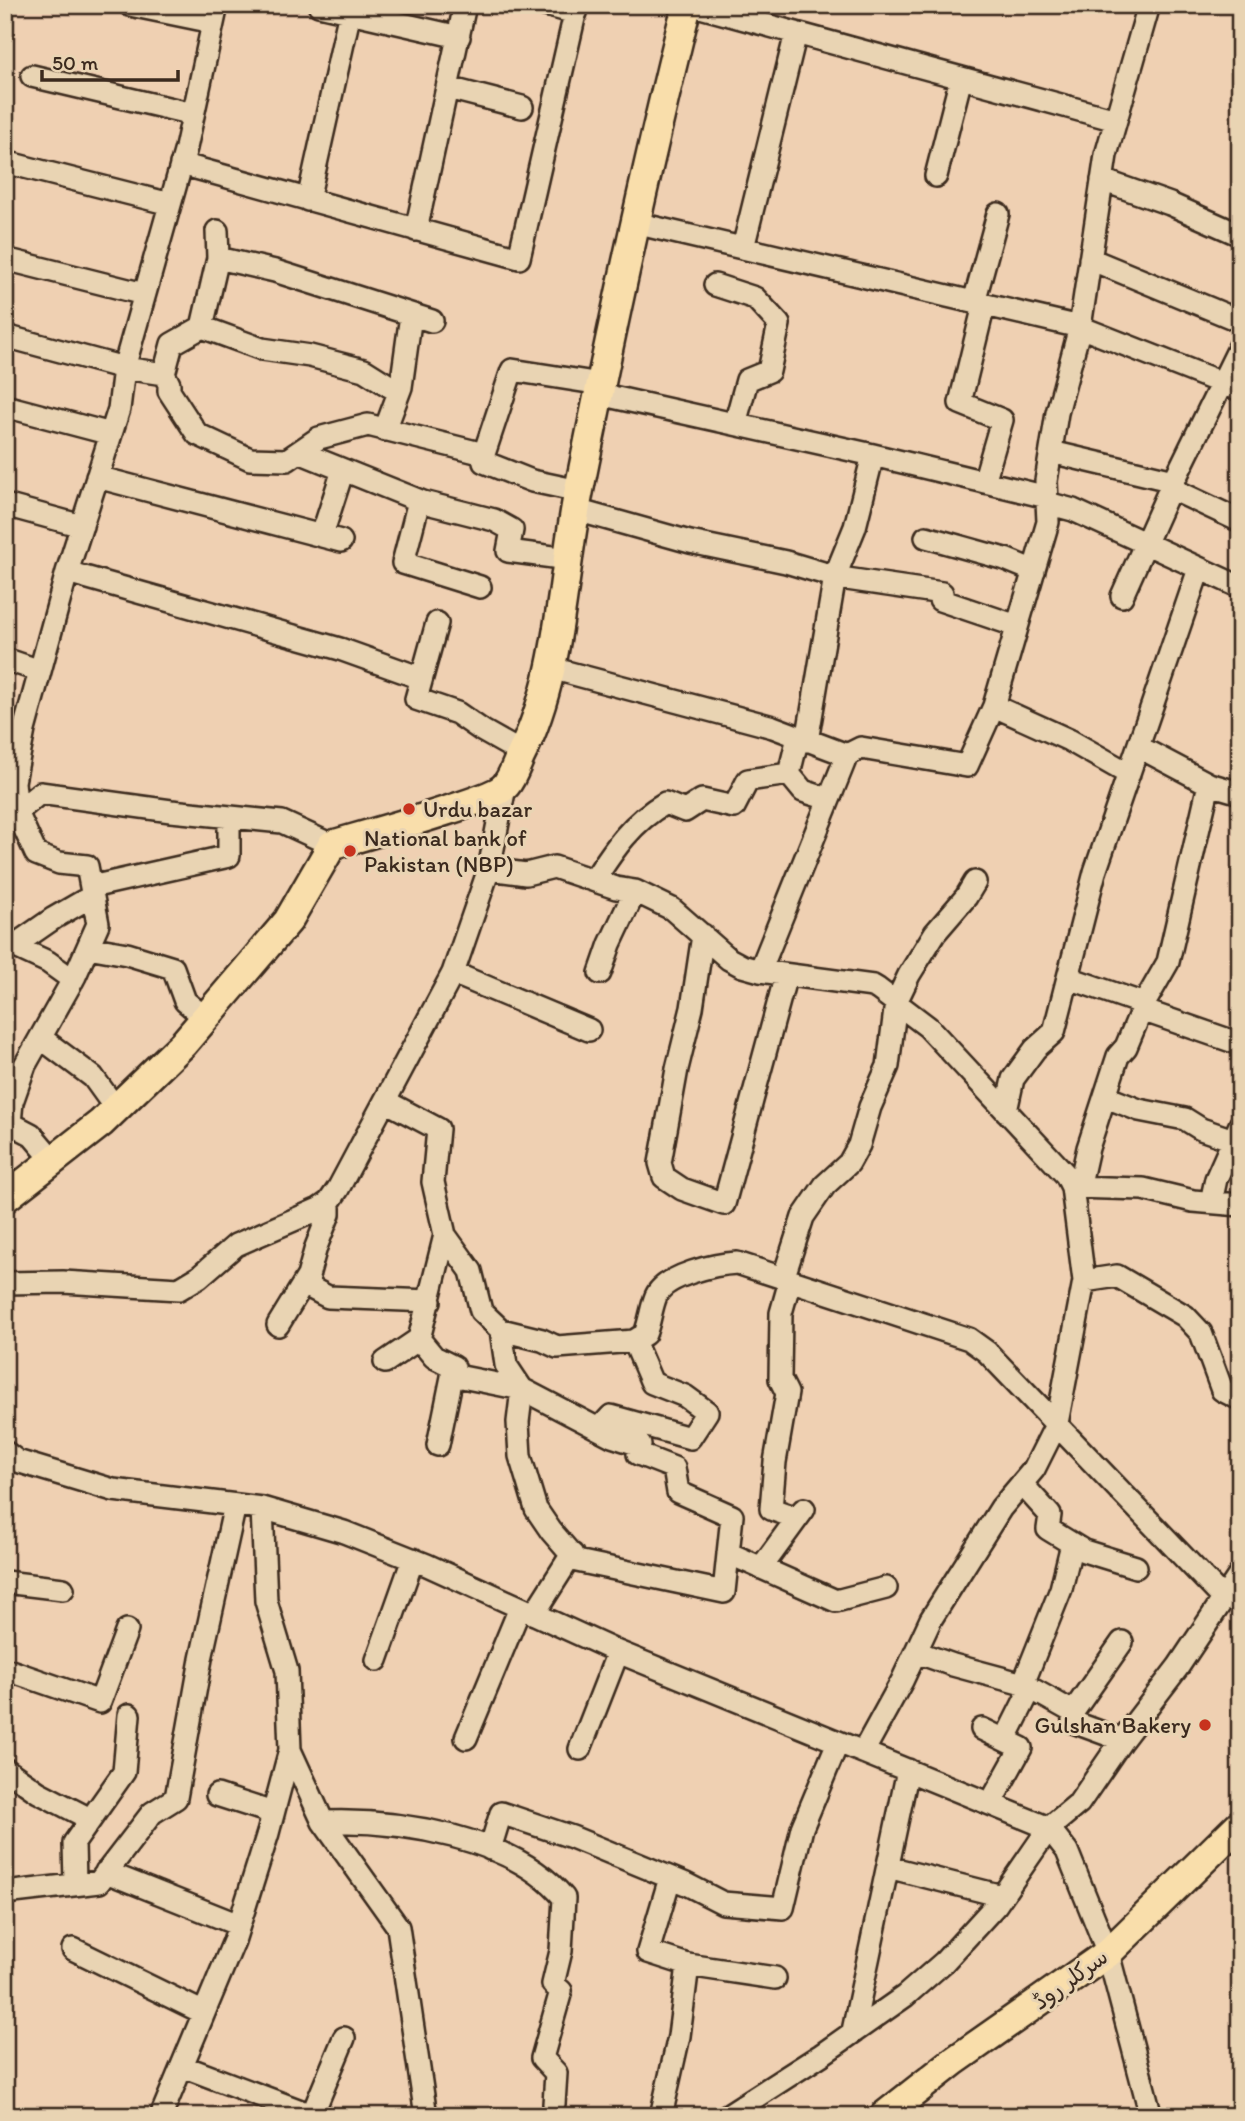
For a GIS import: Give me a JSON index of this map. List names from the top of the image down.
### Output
{
  "streets": {
    "main road": ["سرکلر روڈ"]
  },
  "places": ["Urdu bazar", "National bank of Pakistan (NBP)", "Gulshan Bakery"],
  "scale_bar": "50 m"
}
